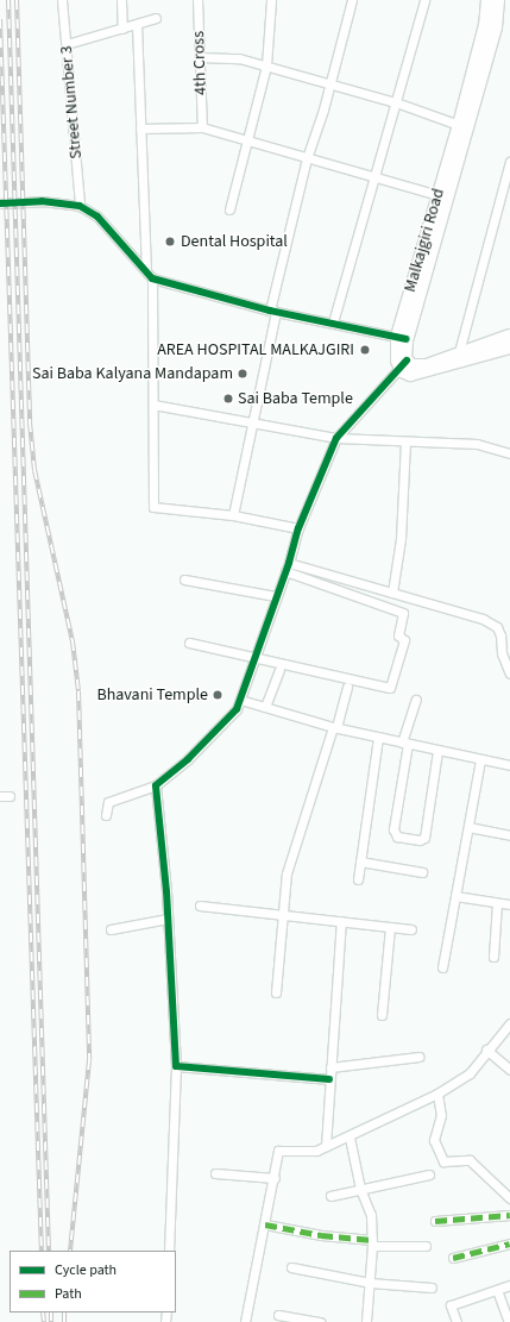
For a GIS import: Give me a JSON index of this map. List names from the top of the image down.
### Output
{
  "streets": {
    "main road": ["Malkajgiri Road"],
    "street": ["4th Cross", "Street Number 3"]
  },
  "places": [
    "Dental Hospital",
    "AREA HOSPITAL MALKAJGIRI",
    "Sai Baba Kalyana Mandapam",
    "Sai Baba Temple",
    "Bhavani Temple"
  ],
  "legend": ["Cycle path", "Path"]
}
